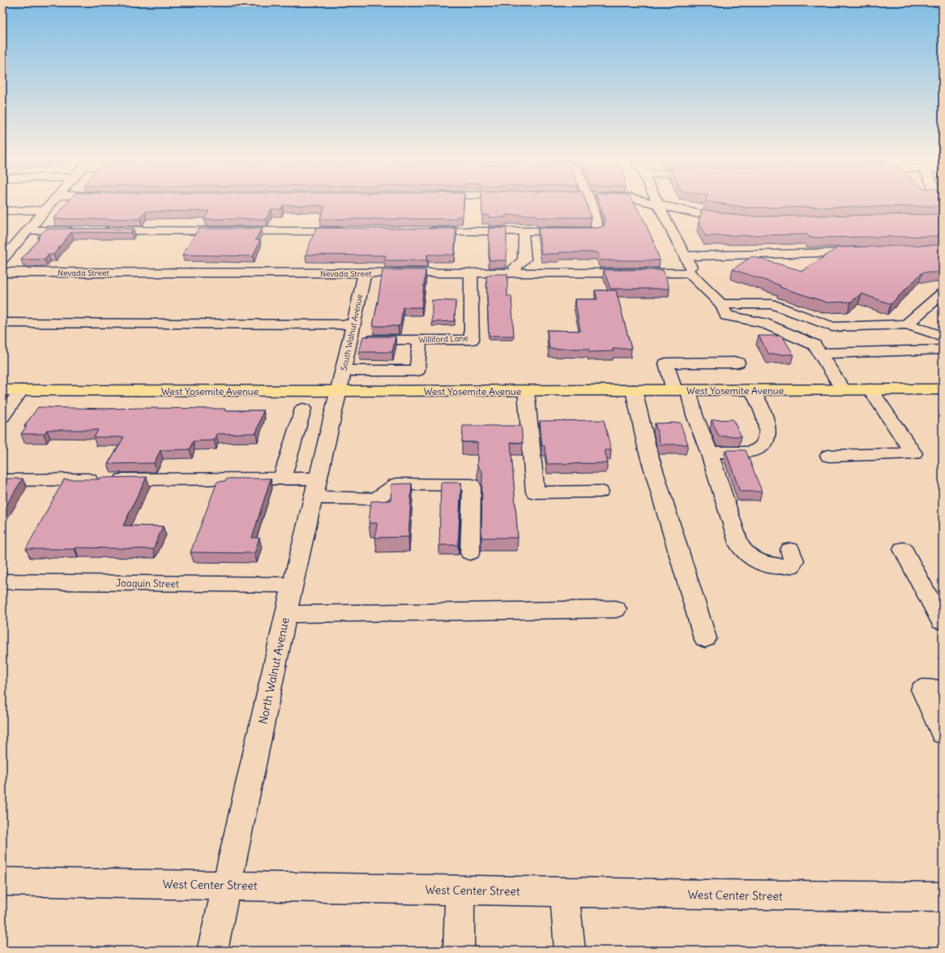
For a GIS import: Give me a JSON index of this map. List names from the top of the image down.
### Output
{
  "streets": {
    "main road": ["West Yosemite Avenue"],
    "street": [
      "Nevada Street",
      "South Walnut Avenue",
      "Williford Lane",
      "Joaquin Street",
      "North Walnut Avenue",
      "West Center Street"
    ]
  },
  "crossings": [
    ["Nevada Street", "South Walnut Avenue"],
    ["Nevada Street", "Williford Lane"],
    ["South Walnut Avenue", "Williford Lane"],
    ["South Walnut Avenue", "West Yosemite Avenue"],
    ["South Walnut Avenue", "North Walnut Avenue"],
    ["West Yosemite Avenue", "North Walnut Avenue"],
    ["Joaquin Street", "North Walnut Avenue"],
    ["North Walnut Avenue", "West Center Street"]
  ]
}
